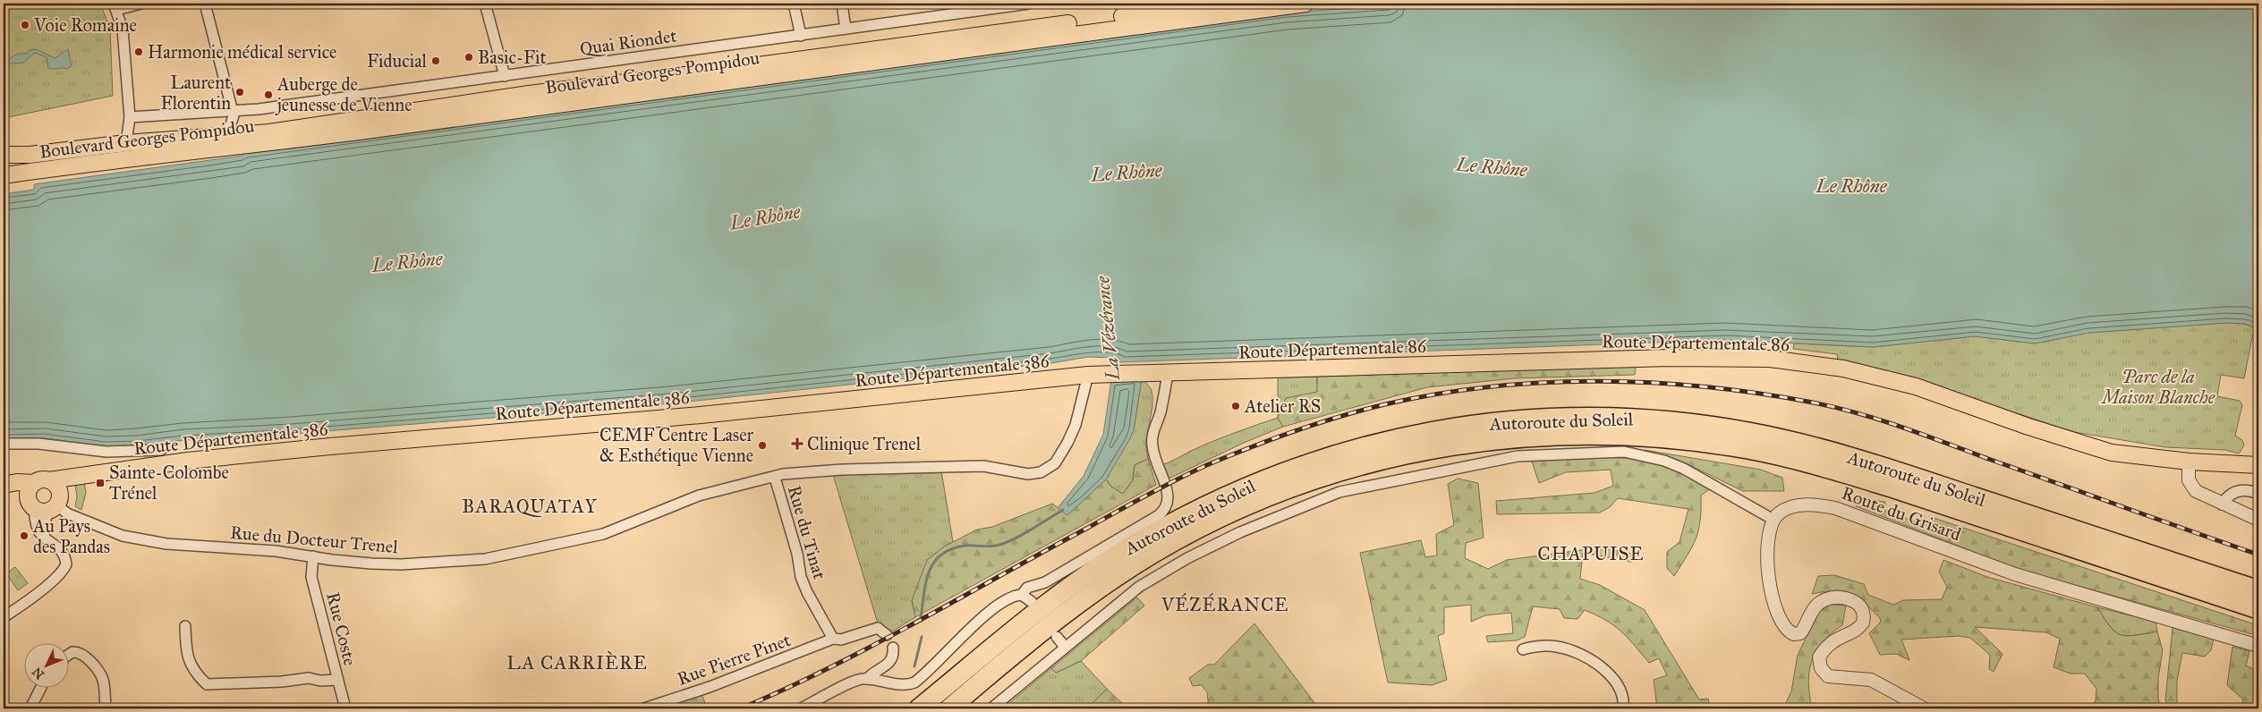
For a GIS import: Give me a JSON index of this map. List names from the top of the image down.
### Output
{
  "streets": {
    "highway": ["Autoroute du Soleil"],
    "main road": ["Boulevard Georges Pompidou", "Route Départementale 86", "Route Départementale 386"],
    "street": [
      "Quai Riondet",
      "Route du Grisard",
      "Rue du Tinat",
      "Rue du Docteur Trenel",
      "Rue Coste",
      "Rue Pierre Pinet"
    ]
  },
  "crossings": [
    ["Route Départementale 86", "Route Départementale 386"],
    ["Route Départementale 386", "Rue du Docteur Trenel"],
    ["Rue du Tinat", "Rue du Docteur Trenel"],
    ["Rue du Tinat", "Rue Pierre Pinet"],
    ["Rue du Docteur Trenel", "Rue Coste"]
  ],
  "districts": [
    "BARAQUATAY",
    "CHAPUISE",
    "VÉZÉRANCE",
    "LA CARRIÈRE"
  ],
  "water": ["Le Rhône", "La Vézérance"],
  "parks": ["Parc de la Maison Blanche"],
  "places": {
    "other": [
      "Voie Romaine",
      "Harmonie médical service",
      "Basic-Fit",
      "Fiducial",
      "Laurent Florentin",
      "Auberge de jeunesse de Vienne",
      "Atelier RS",
      "CEMF Centre Laser & Esthétique Vienne",
      "Au Pays des Pandas"
    ],
    "health": ["Clinique Trenel"],
    "transit": ["Sainte-Colombe Trénel"]
  },
  "north": "bottom left"
}
